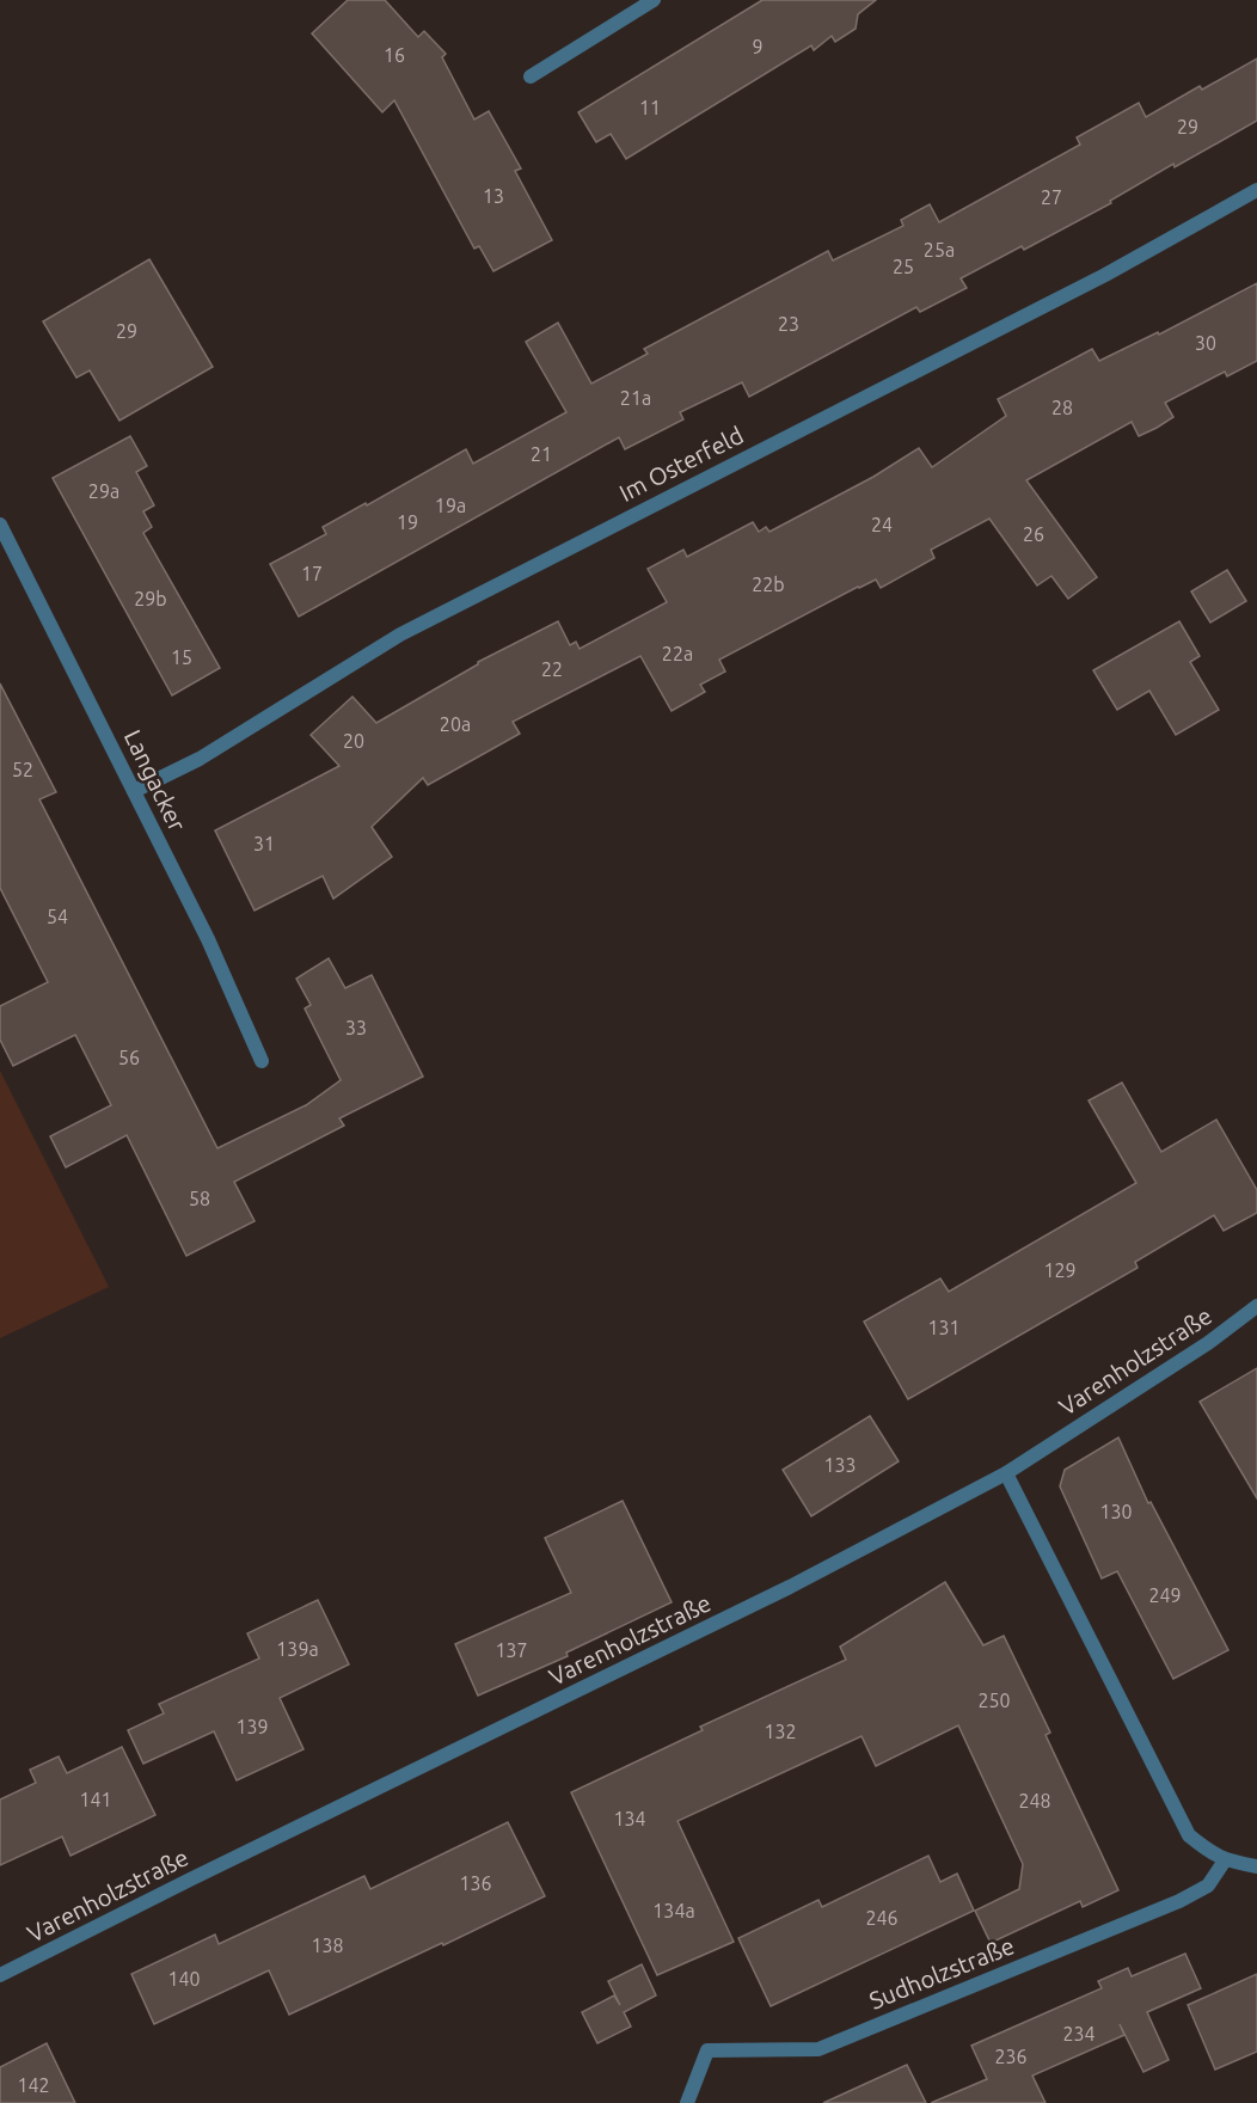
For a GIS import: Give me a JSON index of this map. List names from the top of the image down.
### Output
{
  "streets": {
    "street": [
      "Im Osterfeld",
      "Langacker",
      "Varenholzstraße",
      "Sudholzstraße"
    ]
  },
  "crossings": [
    ["Im Osterfeld", "Langacker"]
  ],
  "house_numbers": [
    "9",
    "16",
    "11",
    "29",
    "13",
    "27",
    "25a",
    "25",
    "23",
    "29",
    "30",
    "21a",
    "28",
    "21",
    "29a",
    "19a",
    "19",
    "24",
    "26",
    "17",
    "22b",
    "29b",
    "22a",
    "15",
    "22",
    "20a",
    "20",
    "52",
    "31",
    "54",
    "33",
    "56",
    "58",
    "129",
    "131",
    "133",
    "130",
    "249",
    "139a",
    "137",
    "250",
    "139",
    "132",
    "141",
    "248",
    "134",
    "136",
    "134a",
    "246",
    "138",
    "140",
    "234",
    "236",
    "142"
  ]
}
